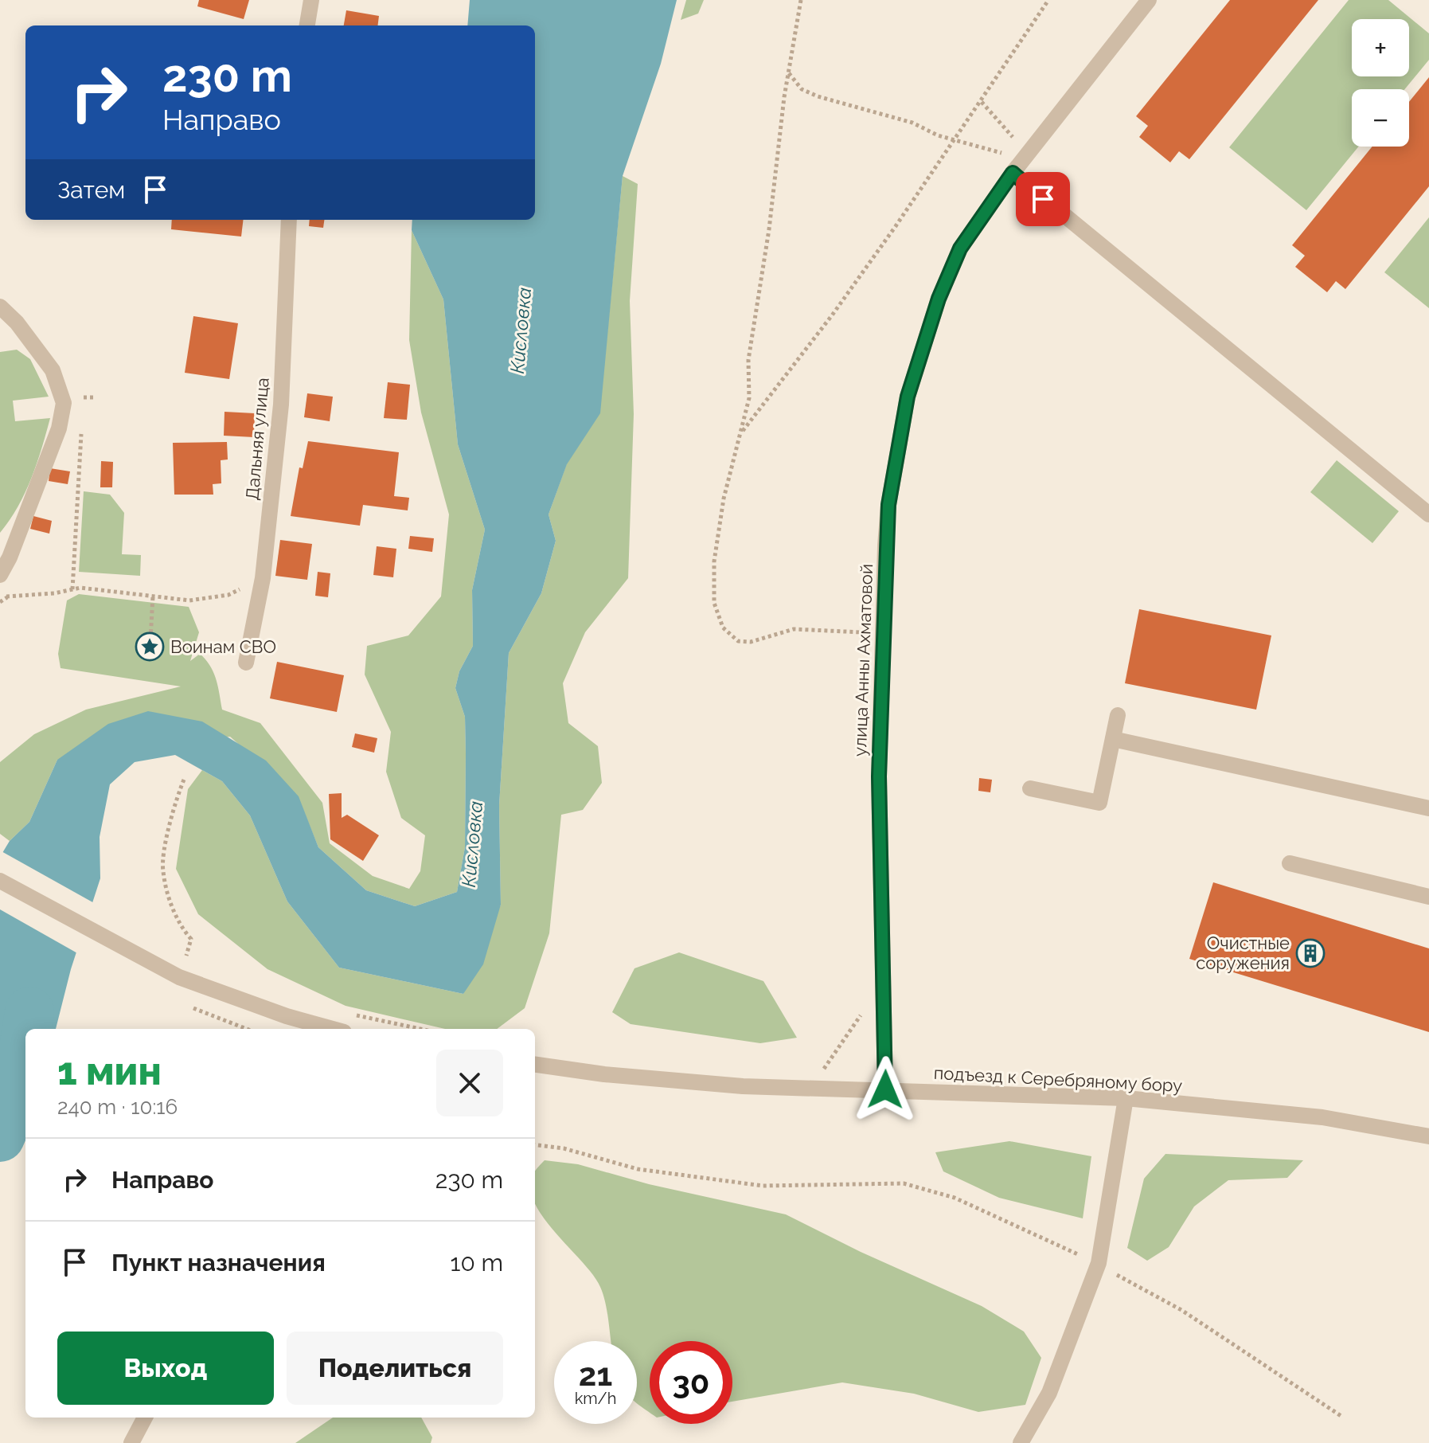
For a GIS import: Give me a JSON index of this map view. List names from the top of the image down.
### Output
{
  "streets": {
    "street": ["Дальняя улица", "улица Анны Ахматовой", "подъезд к Серебряному бору"]
  },
  "crossings": [
    ["улица Анны Ахматовой", "подъезд к Серебряному бору"]
  ],
  "water": ["Кисловка"],
  "places": {
    "place": ["Воинам СВО"],
    "building": ["Очистные соружения"]
  },
  "page": {
    "map_buttons": ["+", "−"],
    "turn": ["230 m", "Направо"],
    "then": "Затем",
    "heading": ["1 мин", "240 m · 10:16"],
    "list": [
      {
        "name": "Направо",
        "value": "230 m"
      },
      {
        "name": "Пункт назначения",
        "value": "10 m"
      }
    ],
    "buttons": ["Выход", "Поделиться"],
    "speed": "21 km/h",
    "limit": "30"
  }
}
